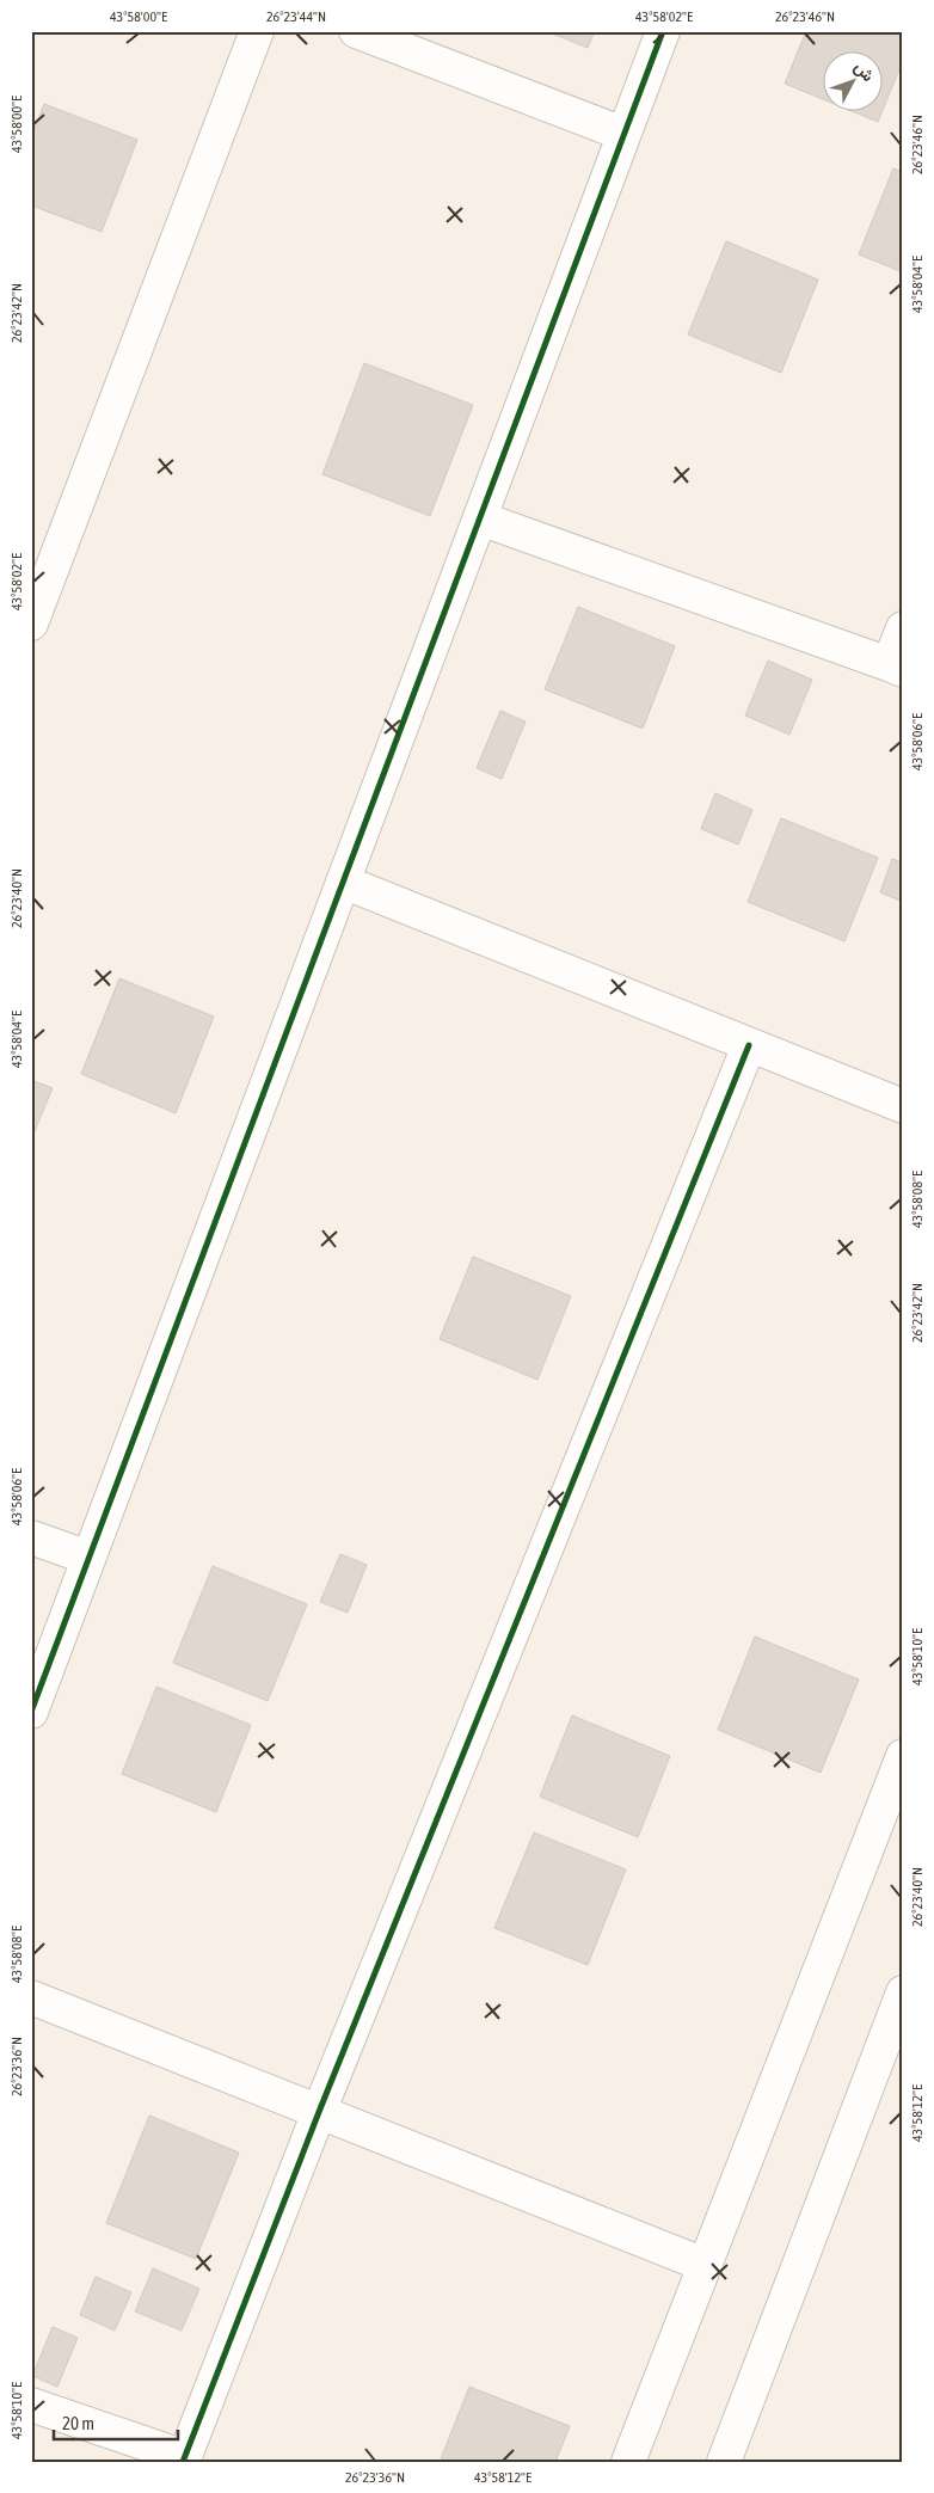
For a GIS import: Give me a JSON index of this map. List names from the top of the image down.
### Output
{
  "scale_bar": "20 m",
  "north": "top right",
  "coordinates": [
    "43°58'00\"E",
    "26°23'44\"N",
    "43°58'02\"E",
    "26°23'46\"N",
    "43°58'04\"E",
    "26°23'42\"N",
    "43°58'06\"E",
    "26°23'40\"N",
    "43°58'08\"E",
    "43°58'10\"E",
    "26°23'36\"N",
    "43°58'12\"E"
  ]
}
